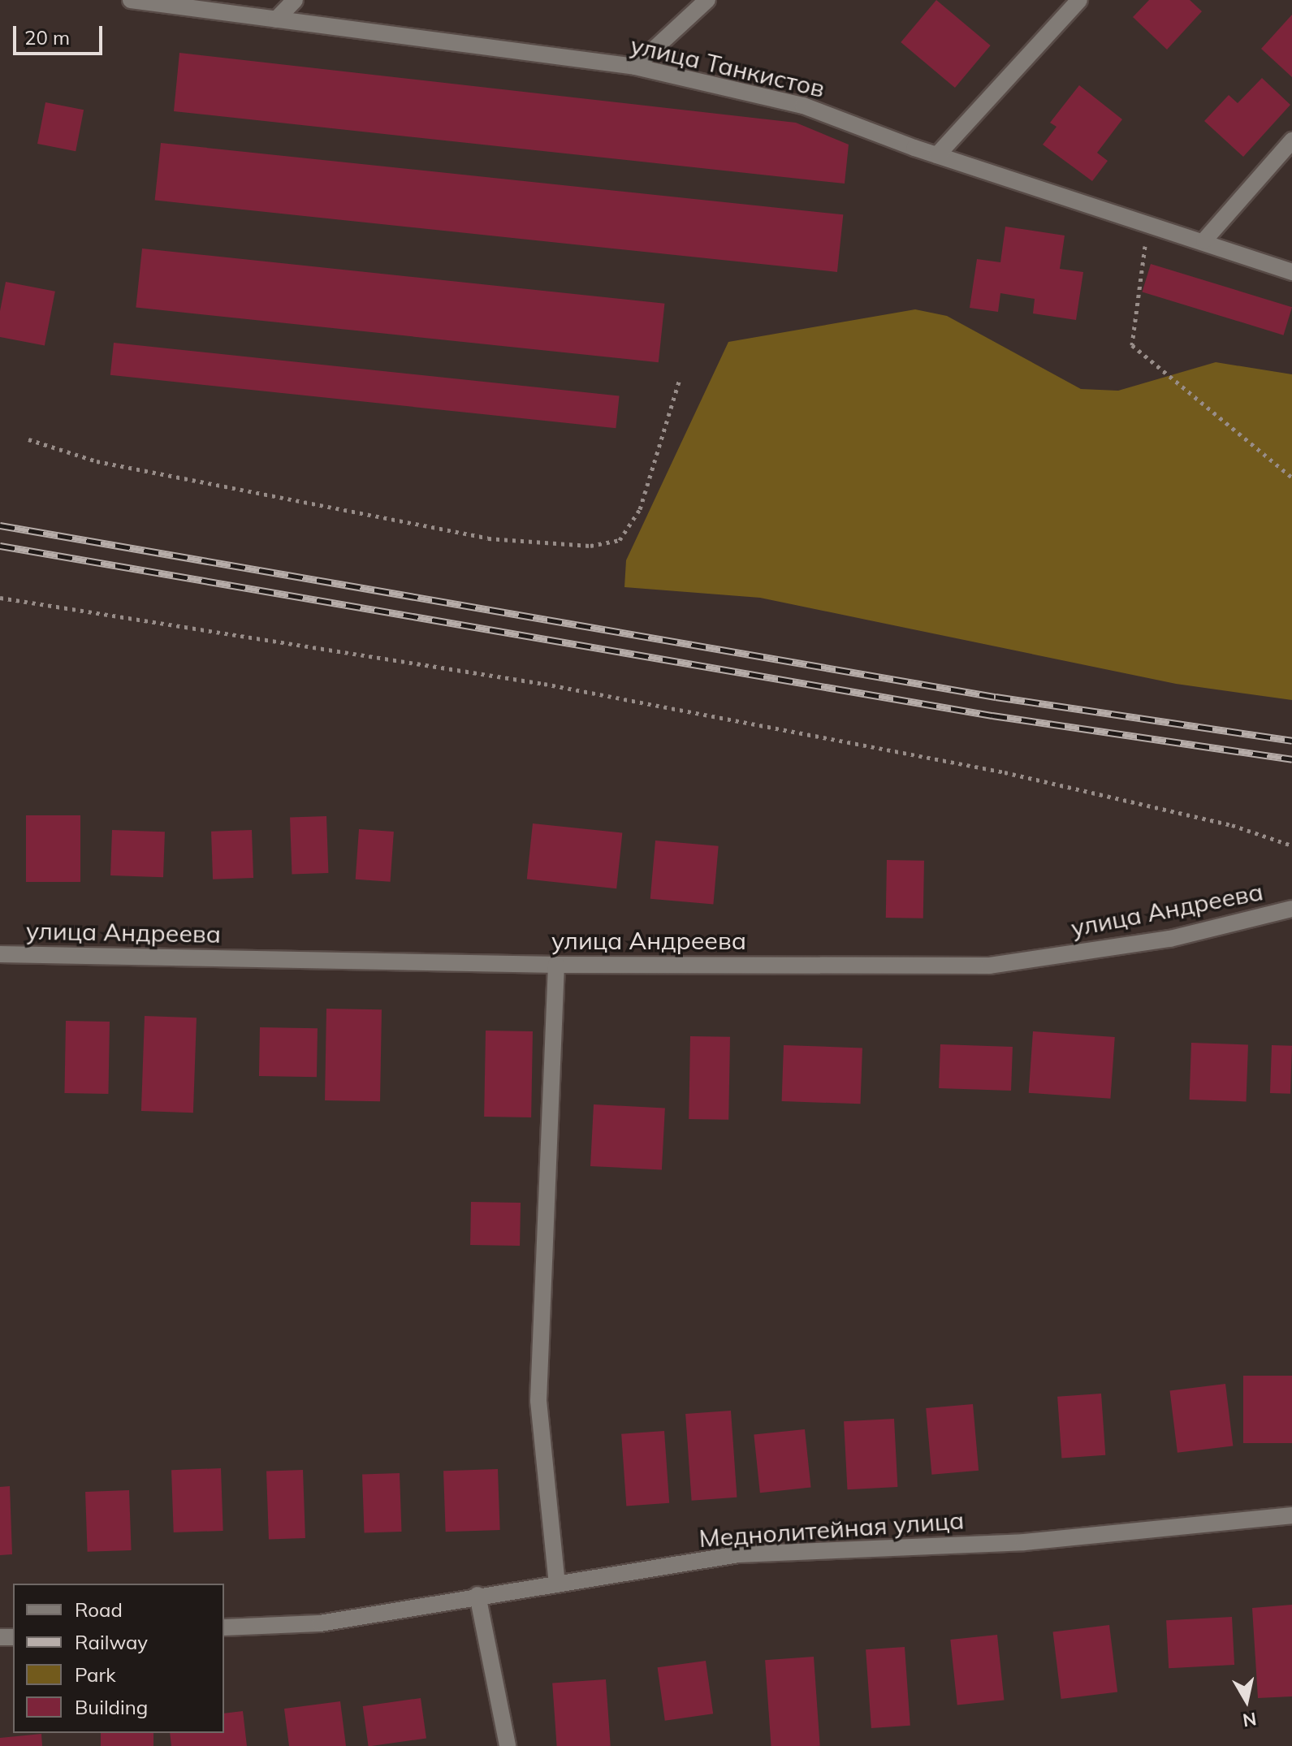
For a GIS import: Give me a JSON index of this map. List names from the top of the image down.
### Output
{
  "streets": {
    "street": ["улица Танкистов", "улица Андреева", "Меднолитейная улица"]
  },
  "legend": [
    "Road",
    "Railway",
    "Park",
    "Building"
  ],
  "scale_bar": "20 m",
  "north": "bottom"
}
